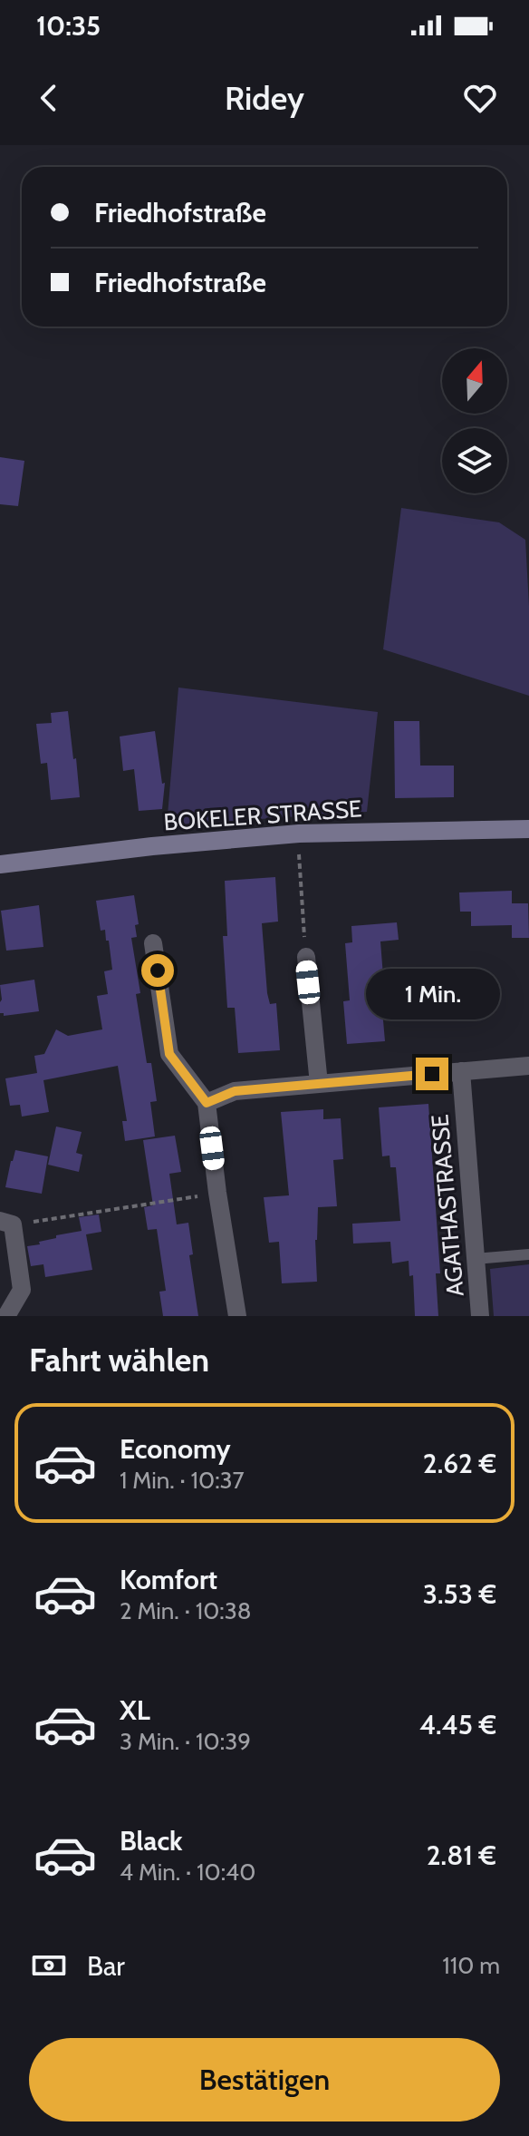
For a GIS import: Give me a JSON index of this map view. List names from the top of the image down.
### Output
{
  "streets": {
    "main road": ["BOKELER STRASSE"],
    "street": ["AGATHASTRASSE"]
  },
  "north": "top",
  "page": {
    "status": "10:35",
    "header": "Ridey",
    "banner": ["Friedhofstraße", "Friedhofstraße"],
    "bubble": "1 Min.",
    "heading": "Fahrt wählen",
    "list": [
      {
        "name": "Economy",
        "note": "1 Min. · 10:37",
        "value": "2.62 €"
      },
      {
        "name": "Komfort",
        "note": "2 Min. · 10:38",
        "value": "3.53 €"
      },
      {
        "name": "XL",
        "note": "3 Min. · 10:39",
        "value": "4.45 €"
      },
      {
        "name": "Black",
        "note": "4 Min. · 10:40",
        "value": "2.81 €"
      }
    ],
    "pay": ["Bar", "110 m"],
    "buttons": "Bestätigen"
  }
}
